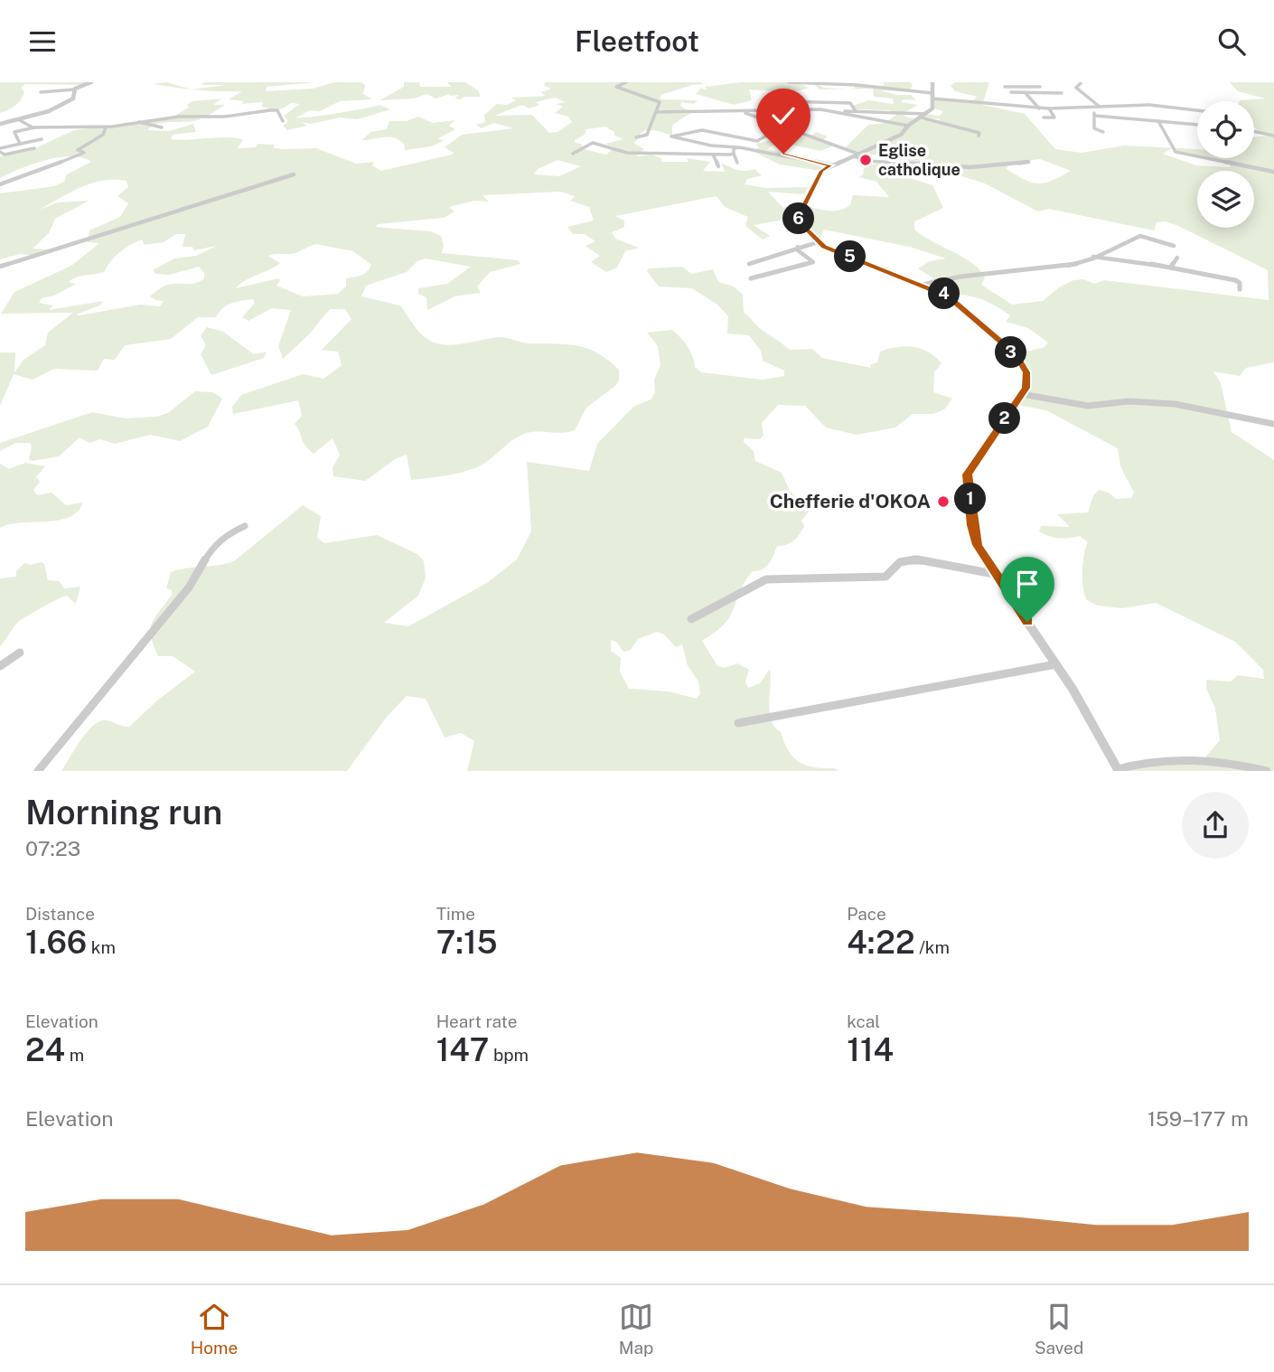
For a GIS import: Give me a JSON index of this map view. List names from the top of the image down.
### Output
{
  "places": ["Eglise catholique", "Chefferie d'OKOA"],
  "page": {
    "header": "Fleetfoot",
    "pins": [
      "6",
      "5",
      "4",
      "3",
      "2",
      "1"
    ],
    "heading": ["Morning run", "07:23"],
    "stats": [
      ["Distance", "1.66 km"],
      ["Time", "7:15"],
      ["Pace", "4:22 /km"],
      ["Elevation", "24 m"],
      ["Heart rate", "147 bpm"],
      ["kcal", "114"]
    ],
    "chart": ["Elevation", "159–177 m"],
    "tabs": ["Home", "Map", "Saved"]
  }
}
